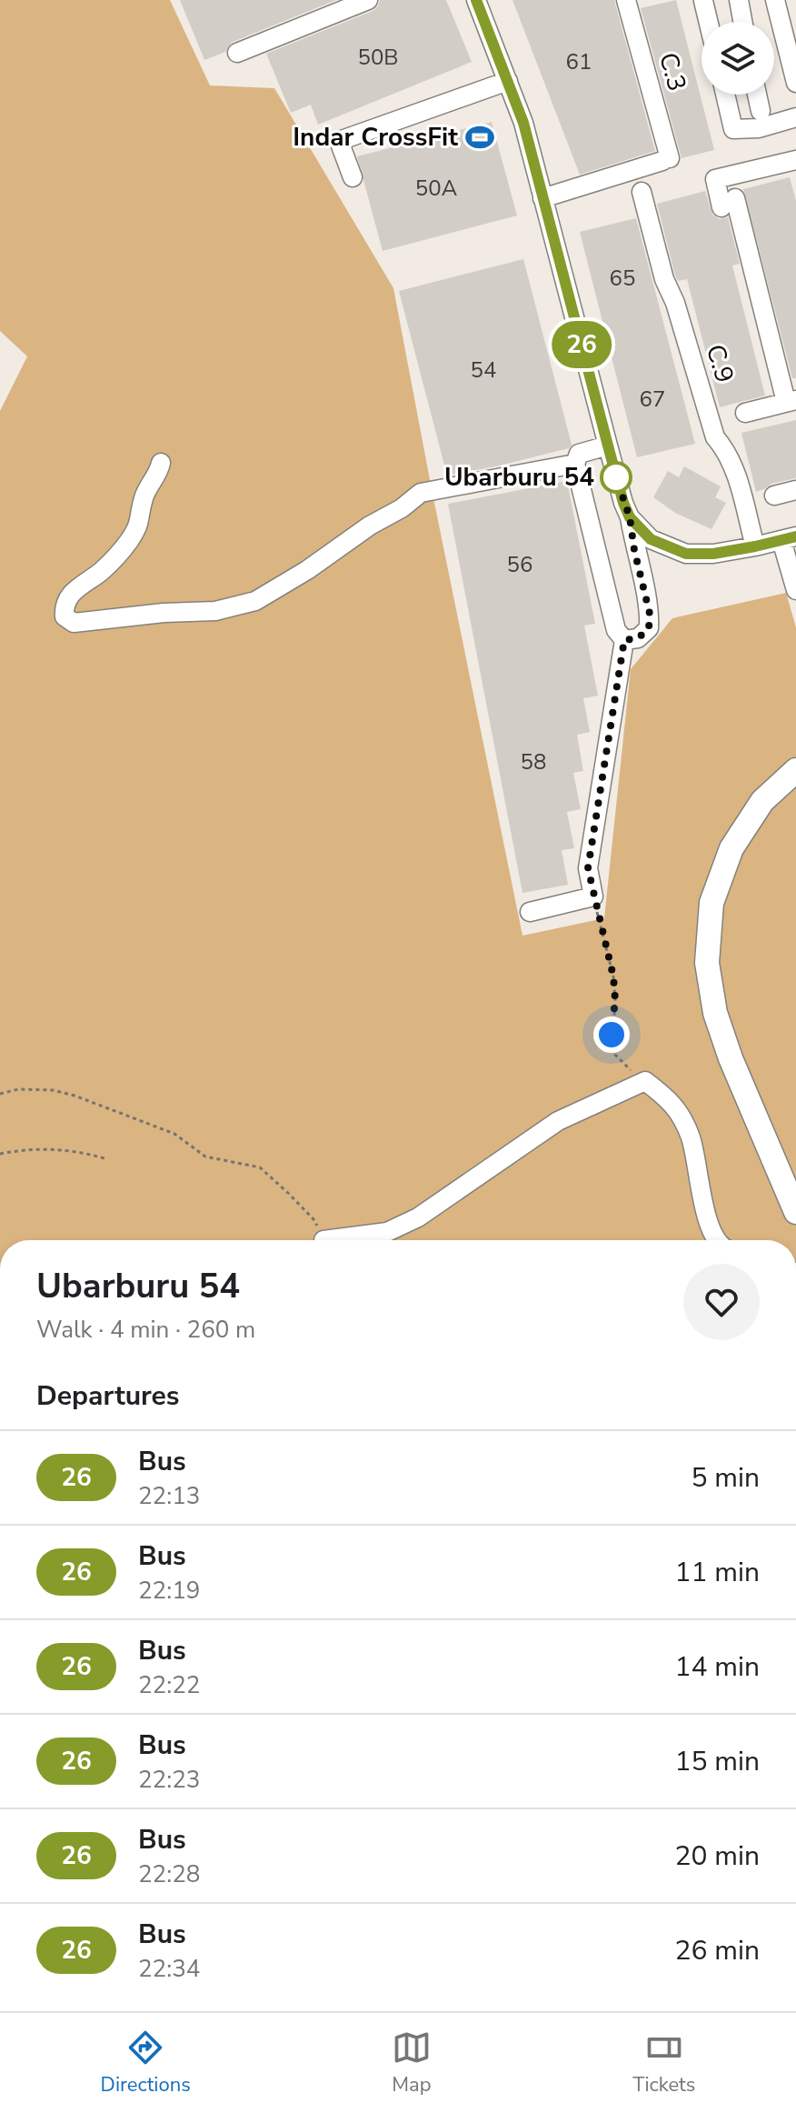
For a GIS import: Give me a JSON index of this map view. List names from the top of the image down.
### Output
{
  "streets": {
    "street": ["C.3", "C.9"]
  },
  "places": {
    "sports": ["Indar CrossFit"],
    "other": ["Ubarburu 54"]
  },
  "lines": ["bus line 26"],
  "house_numbers": [
    "50B",
    "61",
    "50A",
    "65",
    "54",
    "67",
    "56",
    "58"
  ],
  "page": {
    "on_map": "26",
    "heading": [
      ["Ubarburu 54", "Walk · 4 min · 260 m"],
      "Departures"
    ],
    "list": [
      {
        "mark": "26",
        "name": "Bus",
        "note": "22:13",
        "value": "5 min"
      },
      {
        "mark": "26",
        "name": "Bus",
        "note": "22:19",
        "value": "11 min"
      },
      {
        "mark": "26",
        "name": "Bus",
        "note": "22:22",
        "value": "14 min"
      },
      {
        "mark": "26",
        "name": "Bus",
        "note": "22:23",
        "value": "15 min"
      },
      {
        "mark": "26",
        "name": "Bus",
        "note": "22:28",
        "value": "20 min"
      },
      {
        "mark": "26",
        "name": "Bus",
        "note": "22:34",
        "value": "26 min"
      }
    ],
    "tabs": ["Directions", "Map", "Tickets"]
  }
}
